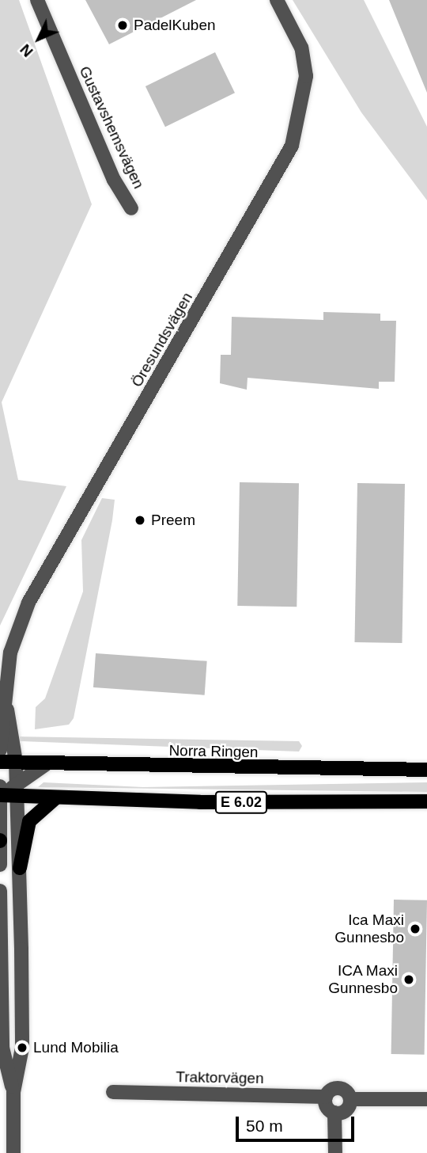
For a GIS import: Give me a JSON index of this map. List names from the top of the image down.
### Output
{
  "streets": {
    "main road": ["Norra Ringen", "E 6.02"],
    "street": ["Gustavshemsvägen", "Öresundsvägen", "Traktorvägen"]
  },
  "crossings": [
    ["Öresundsvägen", "Norra Ringen"],
    ["Öresundsvägen", "E 6.02"]
  ],
  "places": [
    "PadelKuben",
    "Preem",
    "Ica Maxi Gunnesbo",
    "ICA Maxi Gunnesbo",
    "Lund Mobilia"
  ],
  "scale_bar": "50 m",
  "north": "bottom left"
}
